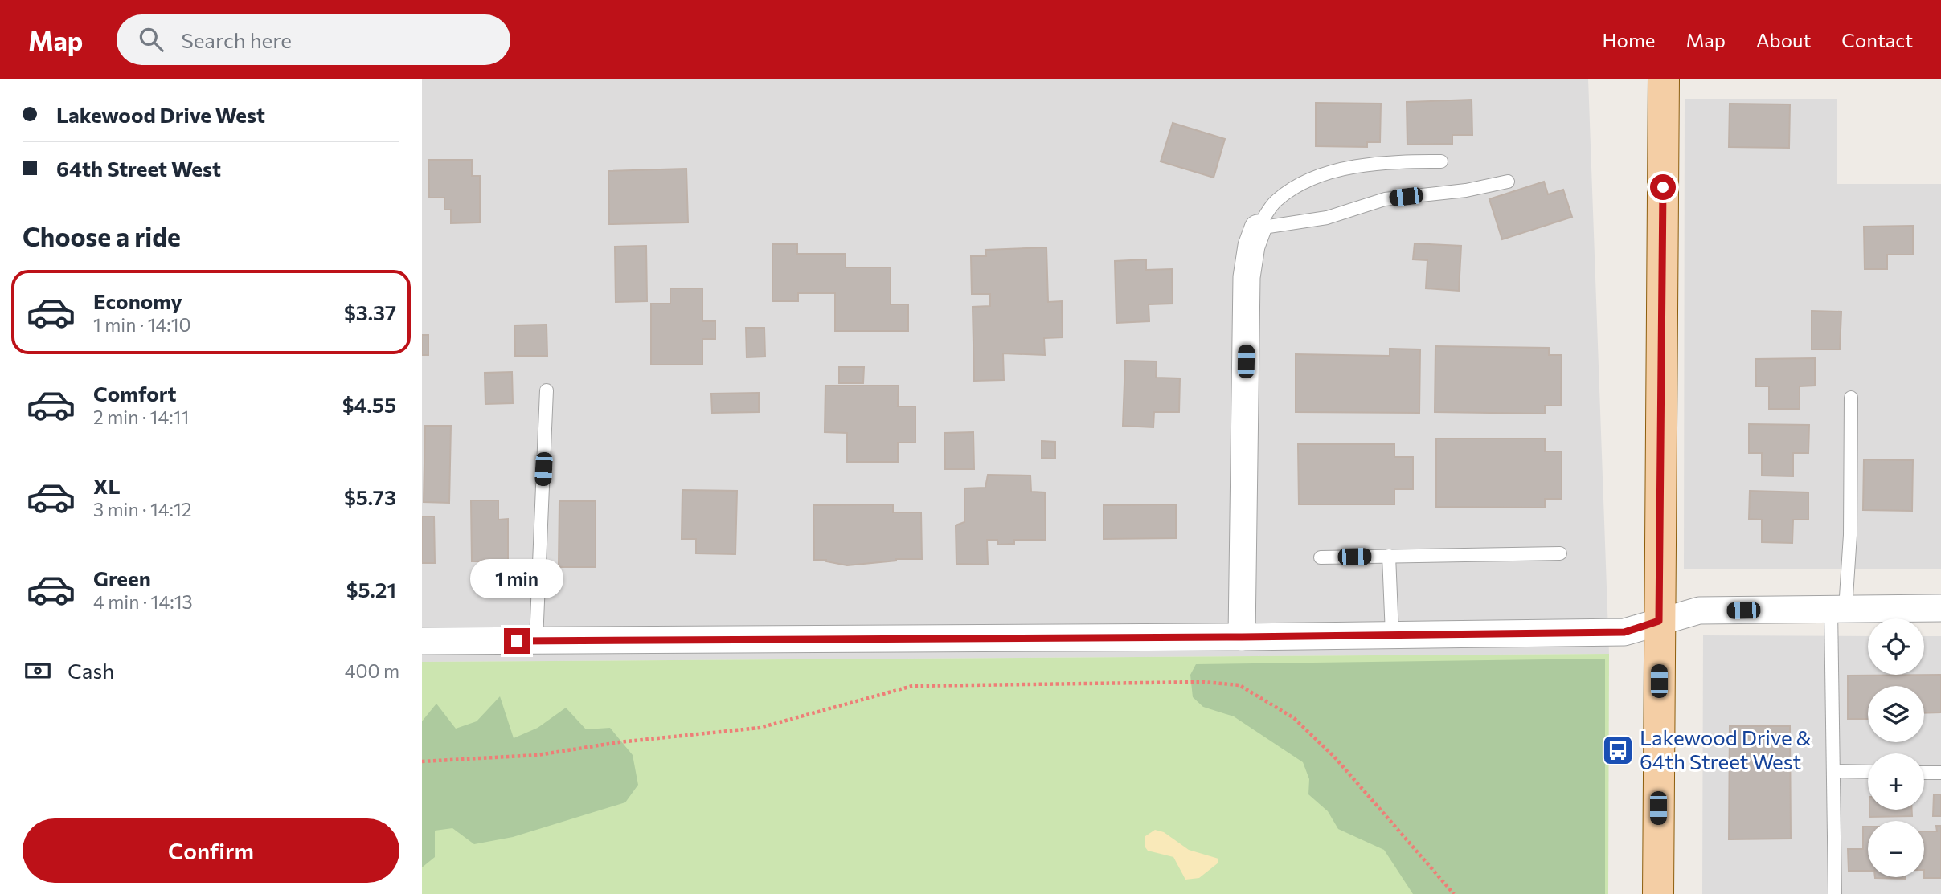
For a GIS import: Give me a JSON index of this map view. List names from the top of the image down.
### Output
{
  "places": {
    "bus stop": ["Lakewood Drive & 64th Street West"]
  },
  "page": {
    "header": "Map",
    "search": "Search here",
    "nav": [
      "Home",
      "Map",
      "About",
      "Contact"
    ],
    "banner": ["Lakewood Drive West", "64th Street West"],
    "heading": "Choose a ride",
    "list": [
      {
        "name": "Economy",
        "note": "1 min · 14:10",
        "value": "$3.37"
      },
      {
        "name": "Comfort",
        "note": "2 min · 14:11",
        "value": "$4.55"
      },
      {
        "name": "XL",
        "note": "3 min · 14:12",
        "value": "$5.73"
      },
      {
        "name": "Green",
        "note": "4 min · 14:13",
        "value": "$5.21"
      }
    ],
    "bubble": "1 min",
    "map_buttons": ["+", "−"],
    "pay": ["Cash", "400 m"],
    "buttons": "Confirm"
  }
}
